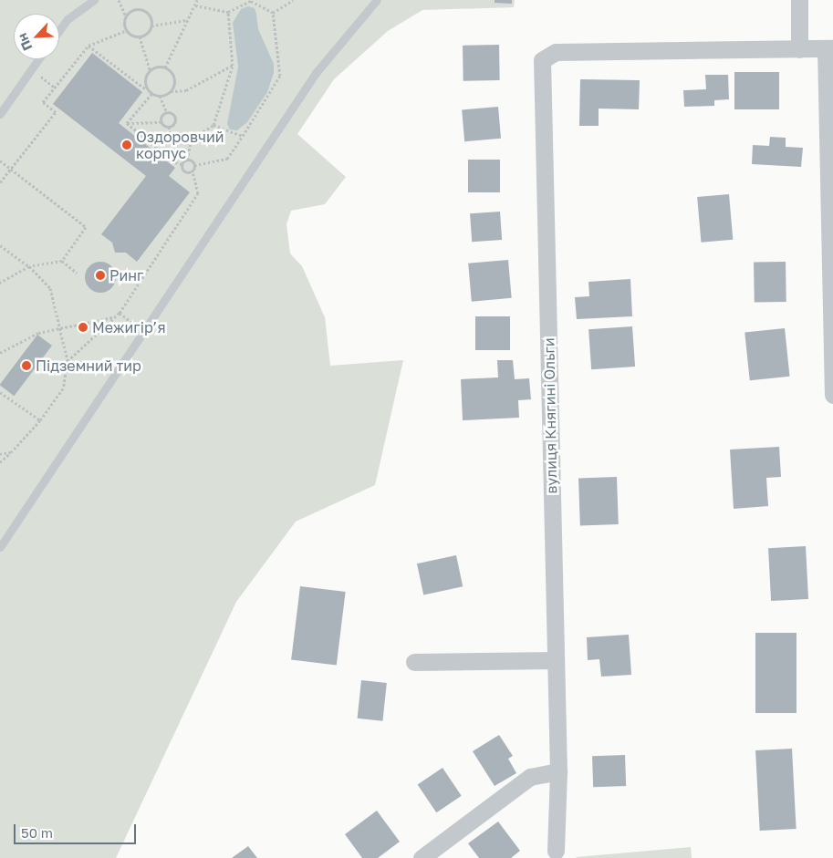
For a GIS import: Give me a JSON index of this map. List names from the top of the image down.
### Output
{
  "streets": {
    "street": ["вулиця Княгині Ольги"]
  },
  "places": [
    "Оздоровчий корпус",
    "Ринг",
    "Межигір’я",
    "Підземний тир"
  ],
  "scale_bar": "50 m",
  "north": "bottom left"
}
